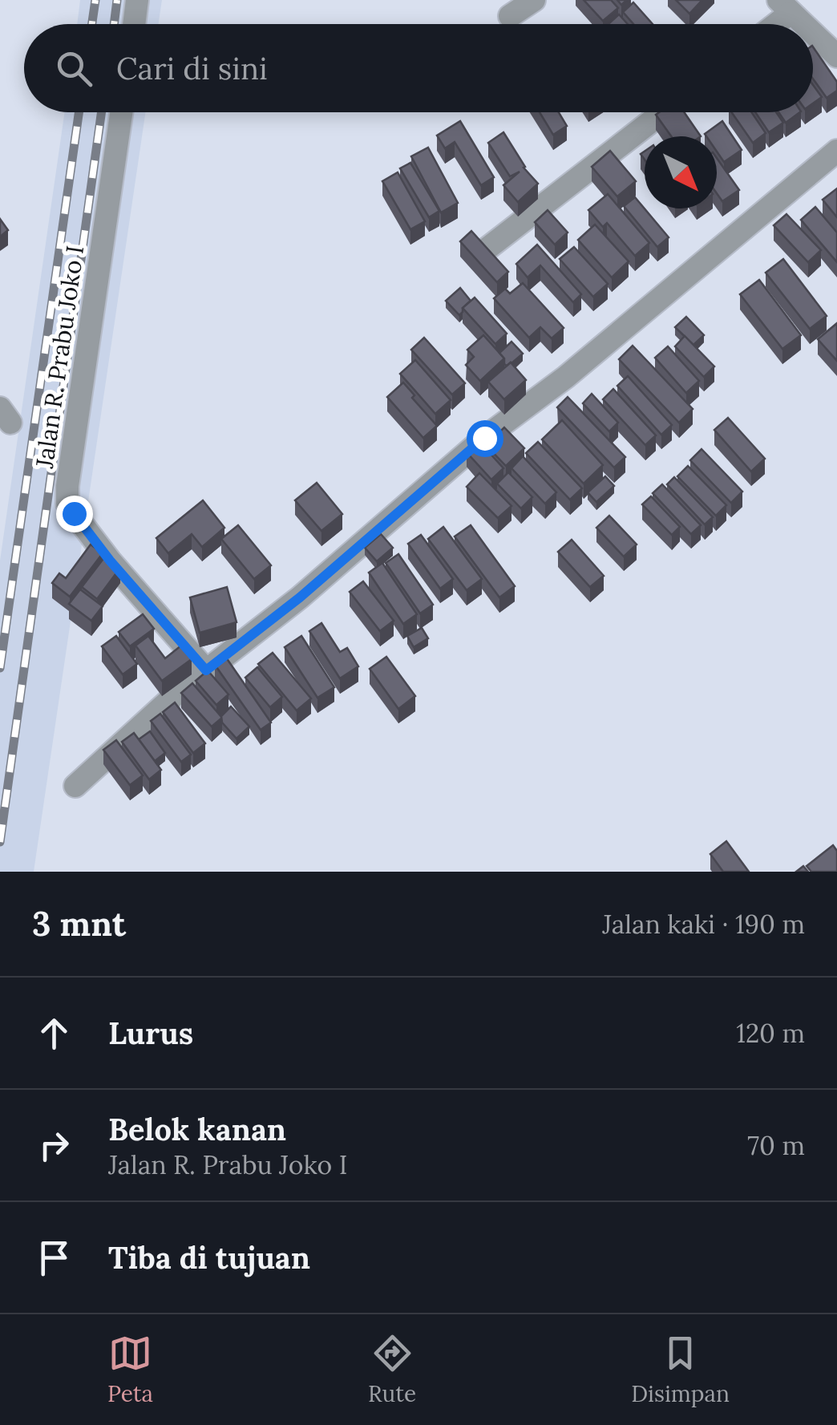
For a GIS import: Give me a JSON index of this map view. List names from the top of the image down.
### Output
{
  "streets": {
    "street": ["Jalan R. Prabu Joko I"]
  },
  "north": "bottom right",
  "page": {
    "search": "Cari di sini",
    "heading": ["3 mnt", "Jalan kaki · 190 m"],
    "list": [
      ["Lurus", "120 m"],
      ["Belok kanan", "Jalan R. Prabu Joko I", "70 m"],
      "Tiba di tujuan"
    ],
    "nav": ["Peta", "Rute", "Disimpan"]
  }
}
